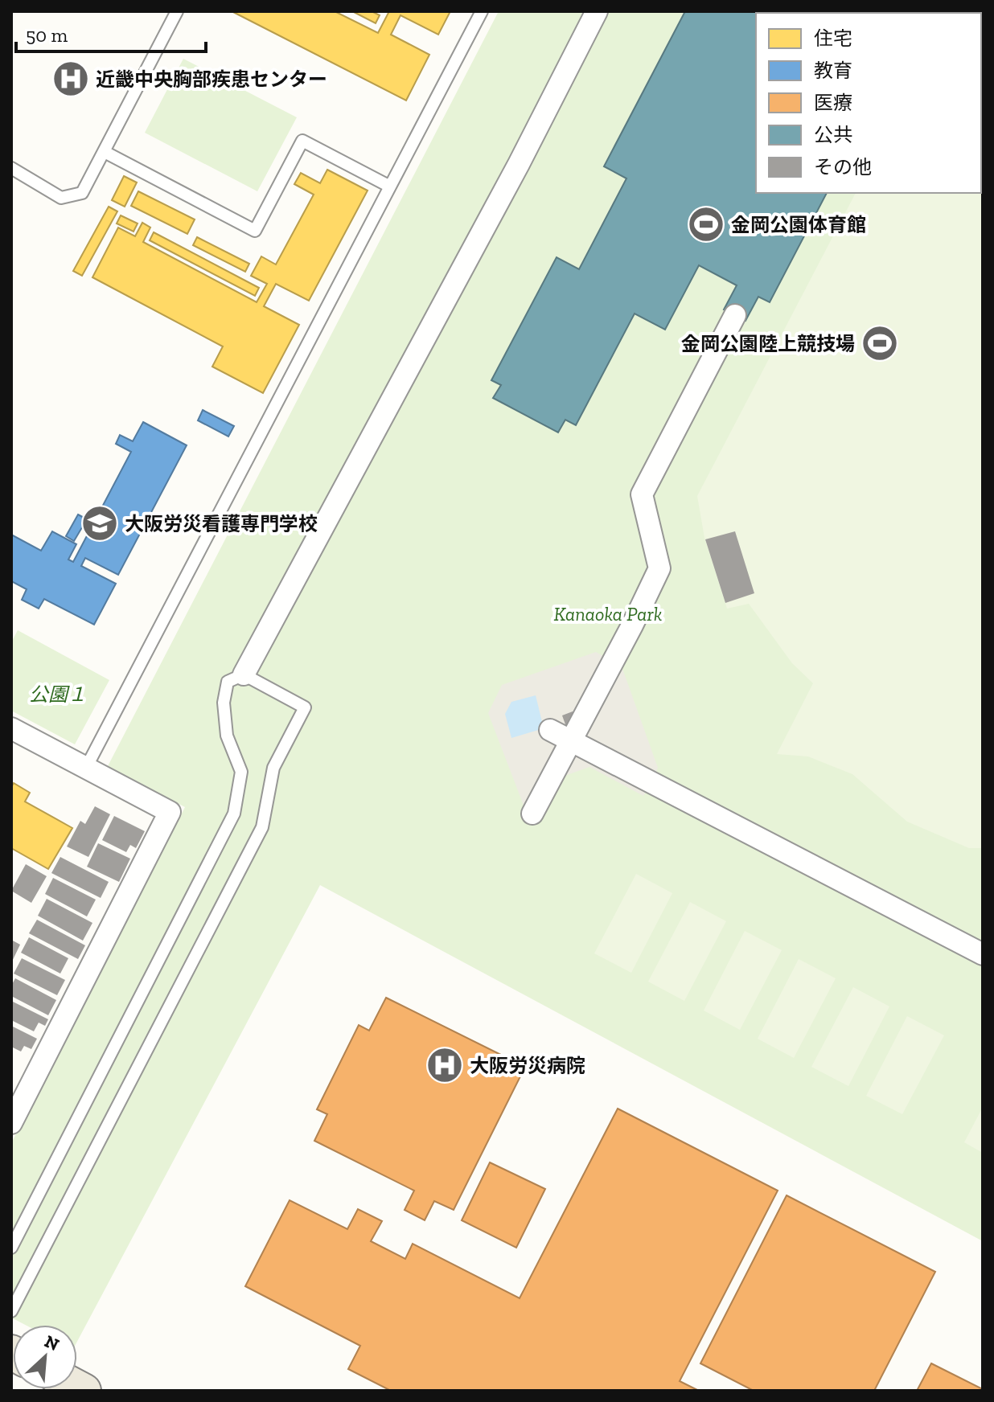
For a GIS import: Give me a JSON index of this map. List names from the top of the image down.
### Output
{
  "parks": ["Kanaoka Park", "公園１"],
  "places": {
    "hospital": ["近畿中央胸部疾患センター", "大阪労災病院"],
    "sports": ["金岡公園体育館", "金岡公園陸上競技場"],
    "school or university": ["大阪労災看護専門学校"]
  },
  "legend": [
    "住宅",
    "教育",
    "医療",
    "公共",
    "その他"
  ],
  "scale_bar": "50 m",
  "north": "top right"
}
